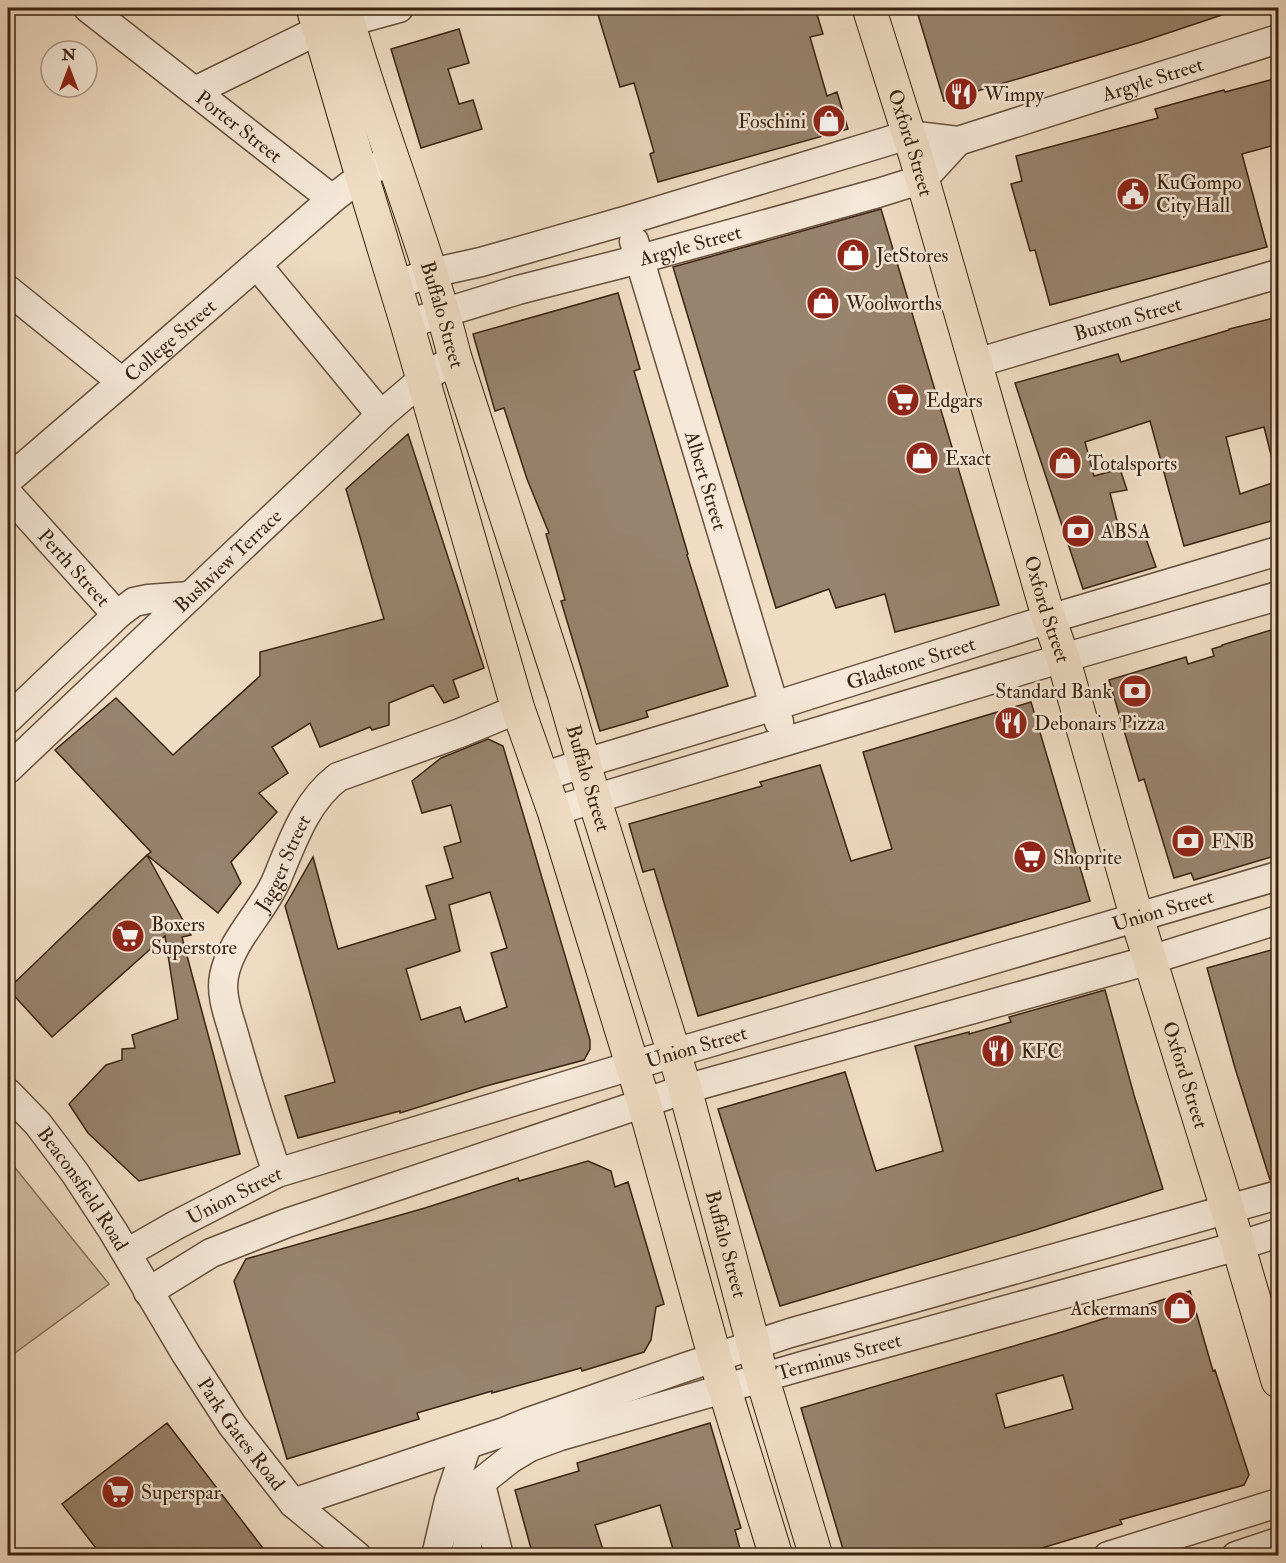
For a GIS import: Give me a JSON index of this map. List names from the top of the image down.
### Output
{
  "streets": {
    "main road": ["Oxford Street", "Buffalo Street"],
    "street": [
      "Argyle Street",
      "Porter Street",
      "Buxton Street",
      "College Street",
      "Albert Street",
      "Bushview Terrace",
      "Perth Street",
      "Gladstone Street",
      "Jagger Street",
      "Union Street",
      "Beaconsfield Road",
      "Terminus Street",
      "Park Gates Road"
    ]
  },
  "crossings": [
    ["Argyle Street", "Oxford Street"],
    ["Argyle Street", "Buffalo Street"],
    ["Argyle Street", "Albert Street"],
    ["Porter Street", "College Street"],
    ["Oxford Street", "Buxton Street"],
    ["Oxford Street", "Gladstone Street"],
    ["Oxford Street", "Union Street"],
    ["Oxford Street", "Terminus Street"],
    ["Buffalo Street", "Bushview Terrace"],
    ["Buffalo Street", "Gladstone Street"],
    ["Buffalo Street", "Jagger Street"],
    ["Buffalo Street", "Union Street"],
    ["Buffalo Street", "Terminus Street"],
    ["Albert Street", "Gladstone Street"],
    ["Jagger Street", "Union Street"],
    ["Union Street", "Beaconsfield Road"],
    ["Union Street", "Park Gates Road"],
    ["Beaconsfield Road", "Park Gates Road"],
    ["Terminus Street", "Park Gates Road"]
  ],
  "places": {
    "restaurant": ["Wimpy", "Debonairs Pizza", "KFC"],
    "shop": [
      "Foschini",
      "JetStores",
      "Woolworths",
      "Exact",
      "Totalsports",
      "Ackermans"
    ],
    "public building": ["KuGompo City Hall"],
    "supermarket": [
      "Edgars",
      "Shoprite",
      "Boxers Superstore",
      "Superspar"
    ],
    "bank": ["ABSA", "Standard Bank", "FNB"]
  },
  "north": "top"
}
